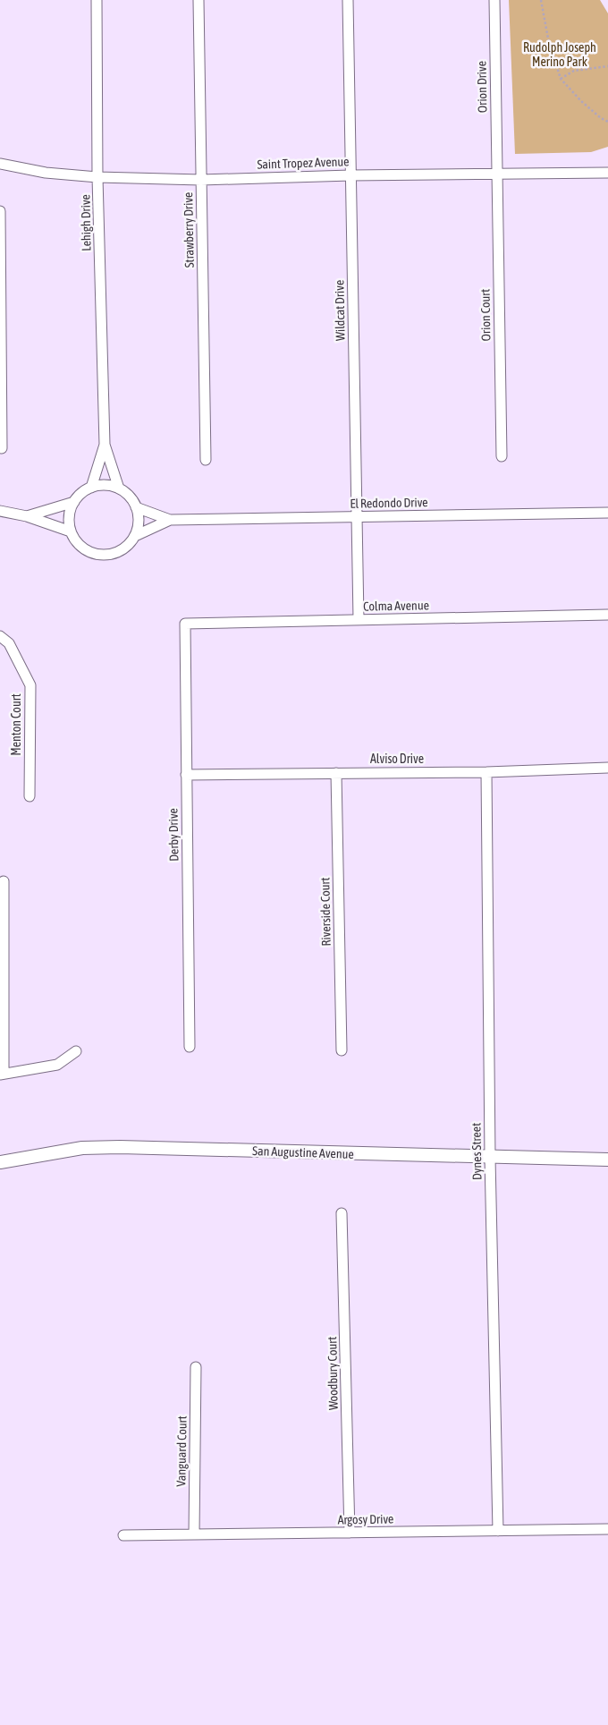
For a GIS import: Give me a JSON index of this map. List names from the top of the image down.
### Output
{
  "streets": {
    "street": [
      "Orion Drive",
      "Saint Tropez Avenue",
      "Lehigh Drive",
      "Strawberry Drive",
      "Wildcat Drive",
      "Orion Court",
      "El Redondo Drive",
      "Colma Avenue",
      "Menton Court",
      "Alviso Drive",
      "Derby Drive",
      "Riverside Court",
      "Dynes Street",
      "San Augustine Avenue",
      "Woodbury Court",
      "Vanguard Court",
      "Argosy Drive"
    ]
  },
  "crossings": [
    ["Orion Drive", "Saint Tropez Avenue"],
    ["Orion Drive", "Orion Court"],
    ["Saint Tropez Avenue", "Lehigh Drive"],
    ["Saint Tropez Avenue", "Strawberry Drive"],
    ["Saint Tropez Avenue", "Wildcat Drive"],
    ["Saint Tropez Avenue", "Orion Court"],
    ["Lehigh Drive", "El Redondo Drive"],
    ["Wildcat Drive", "El Redondo Drive"],
    ["Wildcat Drive", "Colma Avenue"],
    ["Colma Avenue", "Derby Drive"],
    ["Alviso Drive", "Derby Drive"],
    ["Alviso Drive", "Riverside Court"],
    ["Alviso Drive", "Dynes Street"],
    ["Dynes Street", "San Augustine Avenue"],
    ["Dynes Street", "Argosy Drive"],
    ["Woodbury Court", "Argosy Drive"],
    ["Vanguard Court", "Argosy Drive"]
  ],
  "parks": ["Rudolph Joseph Merino Park"]
}
